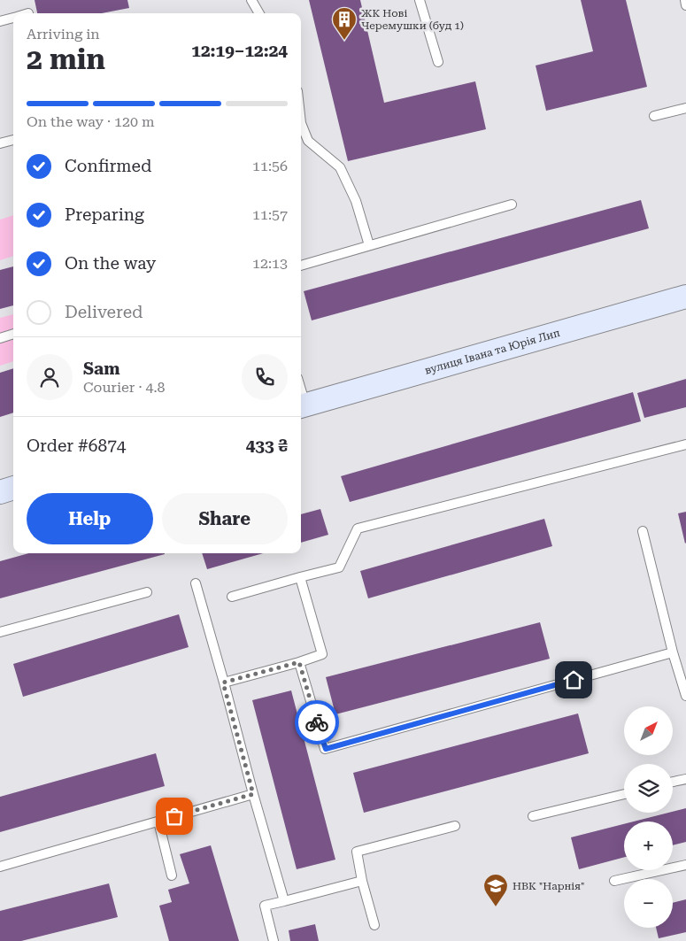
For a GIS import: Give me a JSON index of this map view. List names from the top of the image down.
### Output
{
  "streets": {
    "street": ["вулиця Івана та Юрія Лип"]
  },
  "places": {
    "building": ["ЖК Нові Черемушки (буд 1)"],
    "school or university": ["НВК \"Нарнія\""]
  },
  "north": "top right",
  "page": {
    "heading": ["2 min", "Arriving in", "12:19–12:24"],
    "panel": [
      "Sam",
      "Courier · 4.8",
      "Order #6874",
      "433 ₴"
    ],
    "bar": "On the way · 120 m",
    "list": [
      ["Confirmed", "11:56"],
      ["Preparing", "11:57"],
      ["On the way", "12:13"],
      "Delivered"
    ],
    "buttons": ["Help", "Share"],
    "map_buttons": ["+", "−"]
  }
}
